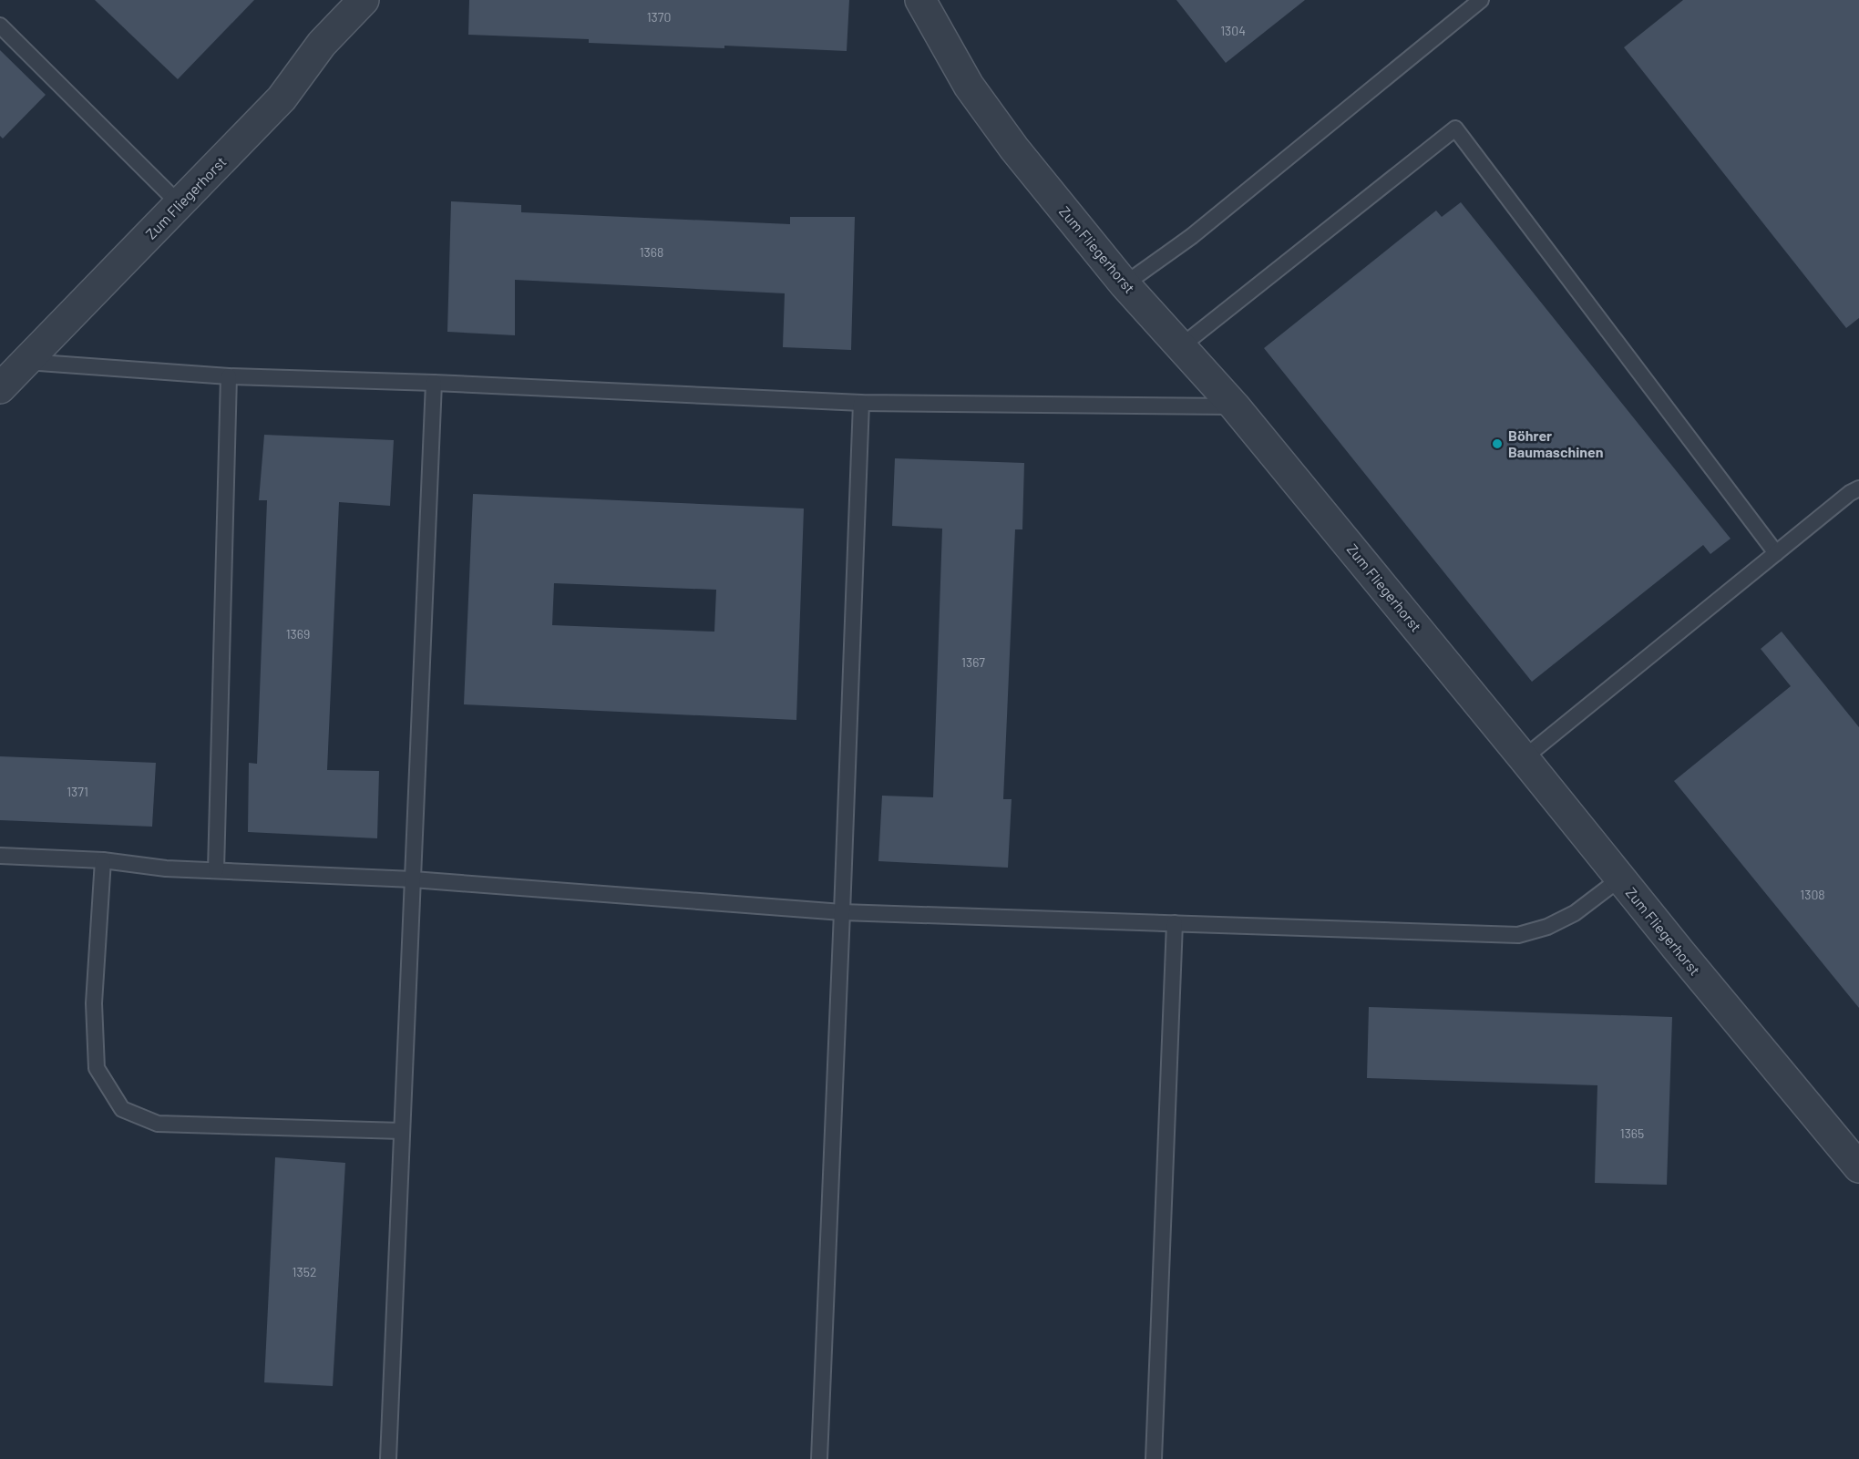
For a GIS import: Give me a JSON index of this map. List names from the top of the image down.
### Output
{
  "streets": {
    "street": ["Zum Fliegerhorst"]
  },
  "places": ["Böhrer Baumaschinen"],
  "house_numbers": [
    "1370",
    "1304",
    "1368",
    "1369",
    "1367",
    "1371",
    "1308",
    "1365",
    "1352"
  ]
}
